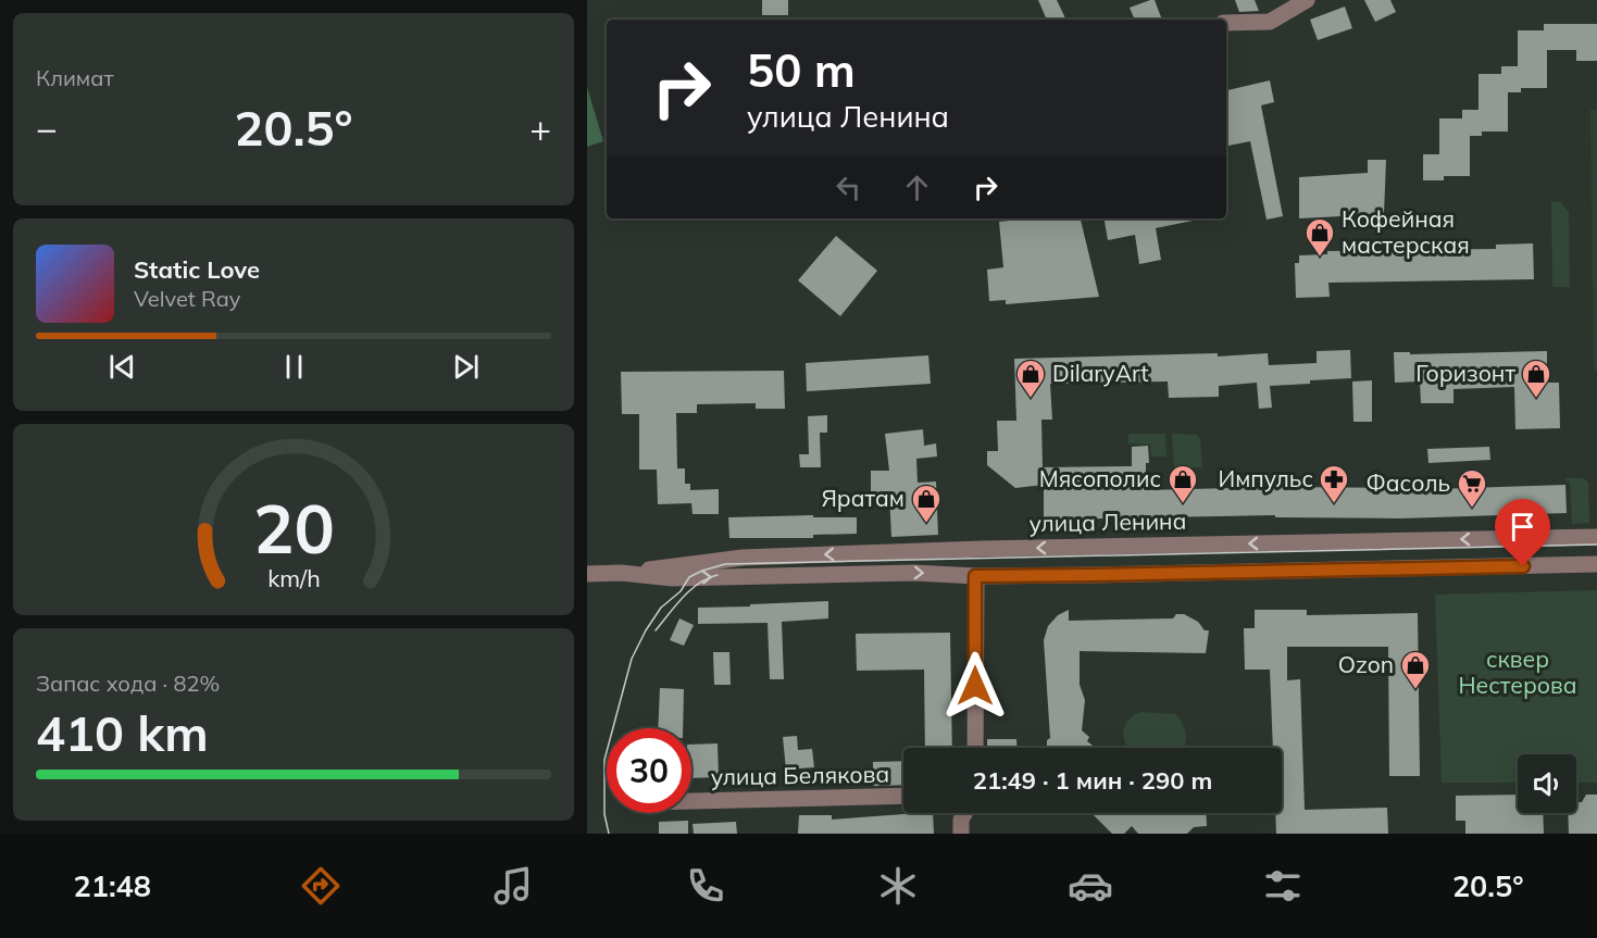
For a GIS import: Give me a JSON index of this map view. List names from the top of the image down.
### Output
{
  "streets": {
    "street": ["улица Ленина", "улица Белякова"]
  },
  "parks": ["сквер Нестерова"],
  "places": {
    "shop": [
      "Кофейная мастерская",
      "DilaryArt",
      "Горизонт",
      "Мясополис",
      "Яратам",
      "Ozon"
    ],
    "pharmacy": ["Импульс"],
    "supermarket": ["Фасоль"]
  },
  "page": {
    "tile": [
      "Климат",
      ["Запас хода · 82%", "410 km"]
    ],
    "turn": ["50 m", "улица Ленина"],
    "heat": ["−", "20.5°", "+"],
    "song": ["Static Love", "Velvet Ray"],
    "limit": "30",
    "trip": "21:49 · 1 мин · 290 m",
    "tabs": ["21:48", "20.5°"],
    "gauge": ["20", "km/h"]
  }
}
